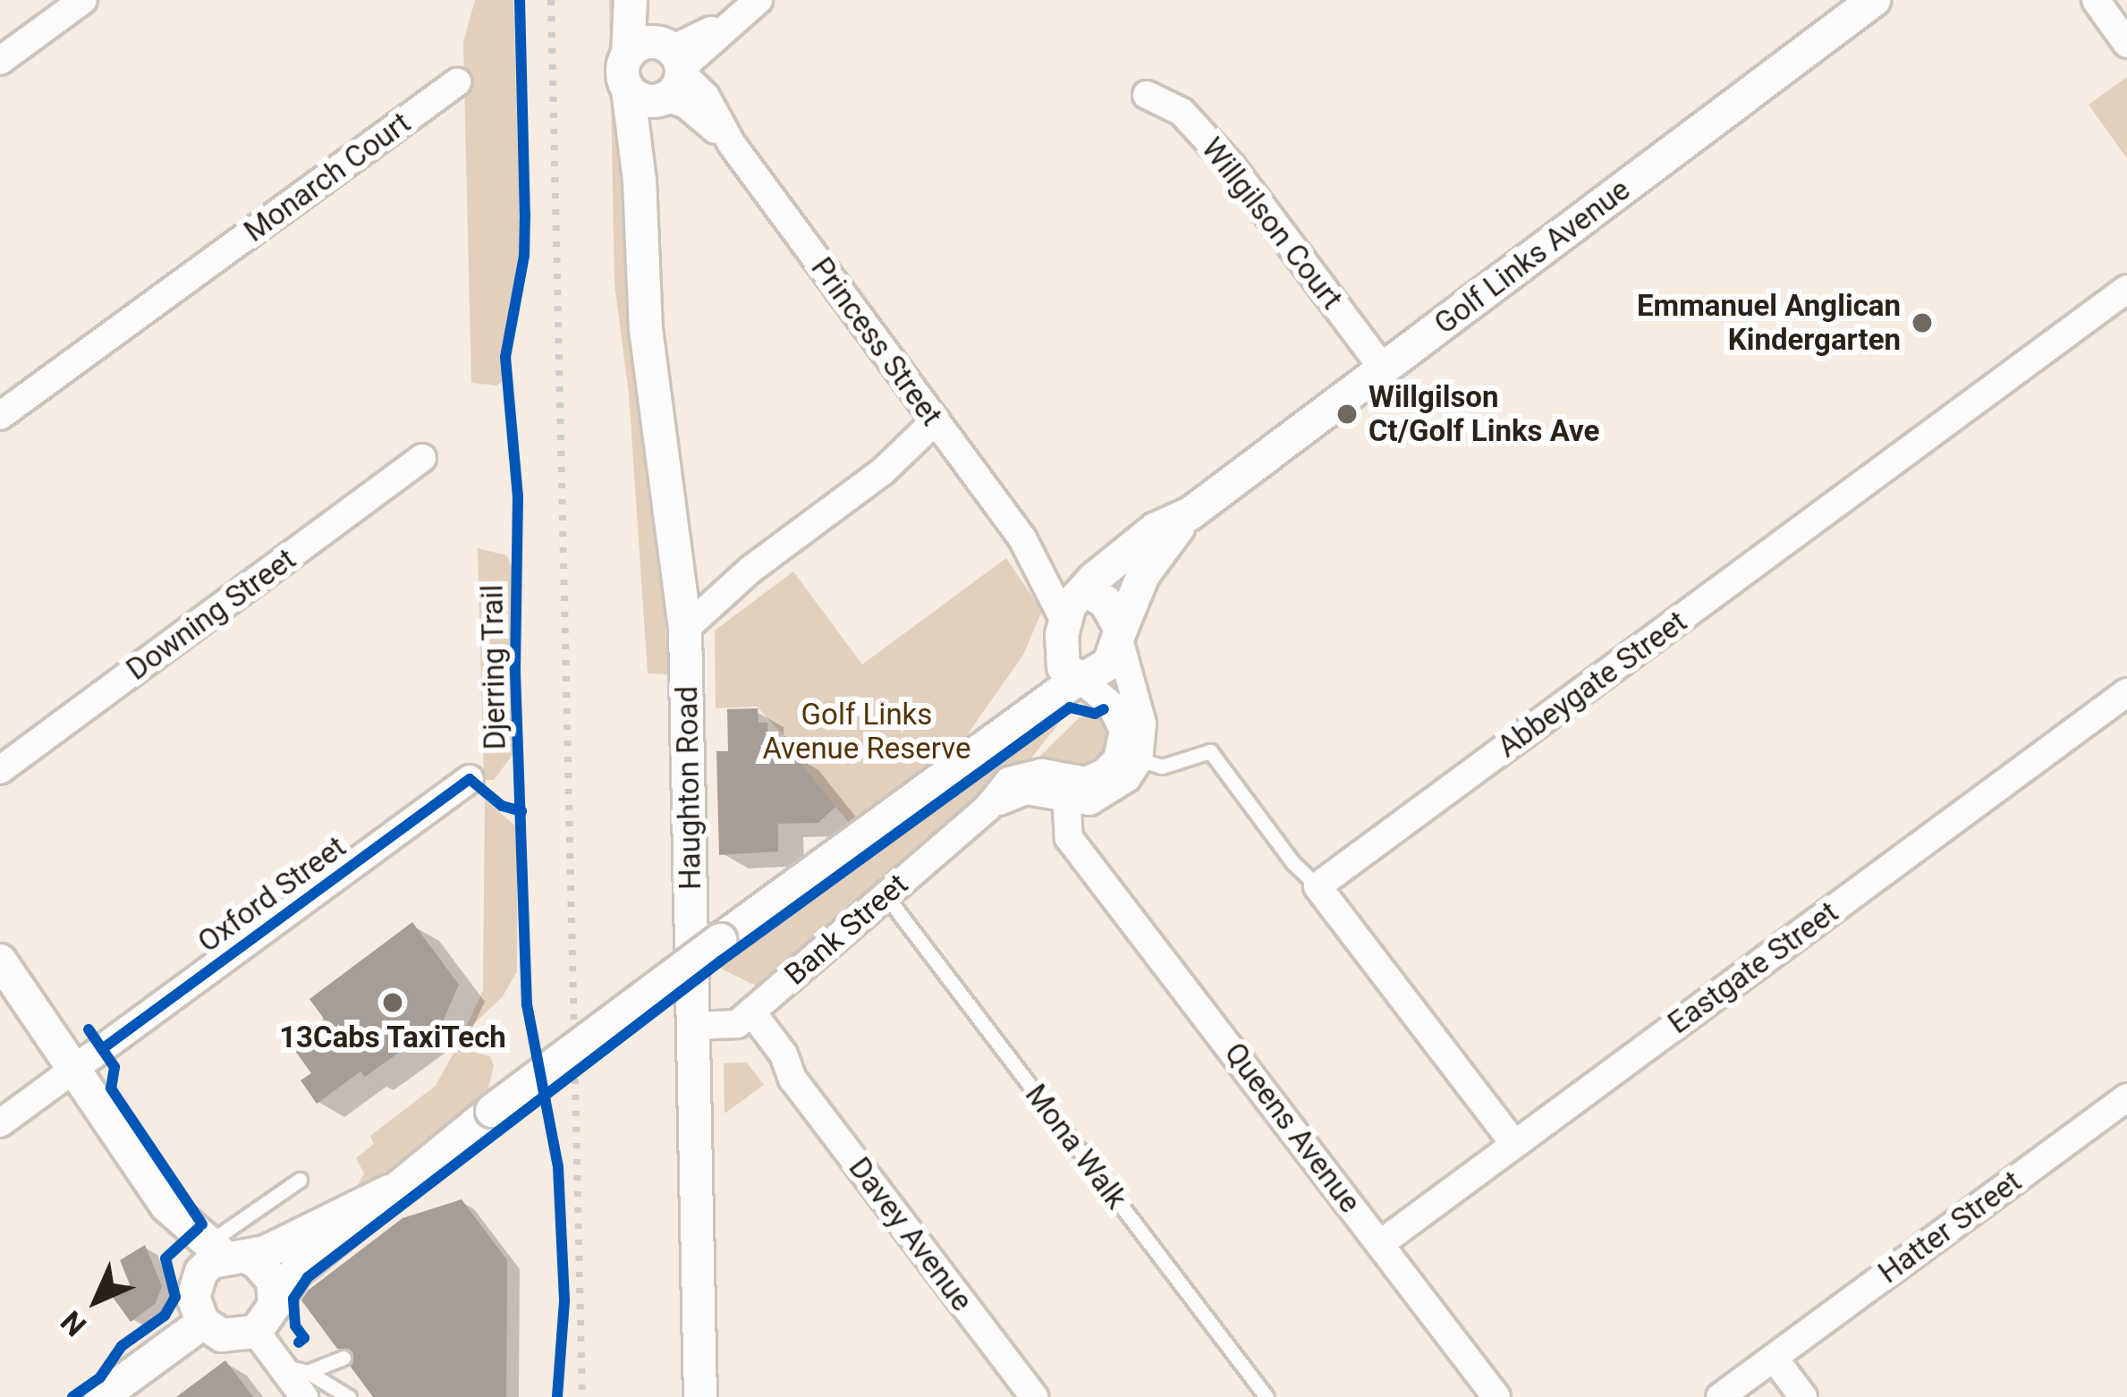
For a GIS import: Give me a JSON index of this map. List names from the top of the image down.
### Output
{
  "streets": {
    "street": [
      "Monarch Court",
      "Willgilson Court",
      "Golf Links Avenue",
      "Princess Street",
      "Downing Street",
      "Abbeygate Street",
      "Haughton Road",
      "Oxford Street",
      "Bank Street",
      "Eastgate Street",
      "Queens Avenue",
      "Hatter Street",
      "Davey Avenue"
    ],
    "lane": ["Mona Walk"],
    "cycle path": ["Djerring Trail"]
  },
  "crossings": [
    ["Willgilson Court", "Golf Links Avenue"],
    ["Golf Links Avenue", "Princess Street"],
    ["Princess Street", "Haughton Road"],
    ["Bank Street", "Queens Avenue"],
    ["Bank Street", "Mona Walk"],
    ["Bank Street", "Davey Avenue"],
    ["Eastgate Street", "Queens Avenue"]
  ],
  "parks": ["Golf Links Avenue Reserve"],
  "places": ["Emmanuel Anglican Kindergarten", "Willgilson Ct/Golf Links Ave", "13Cabs TaxiTech"],
  "north": "bottom left"
}
